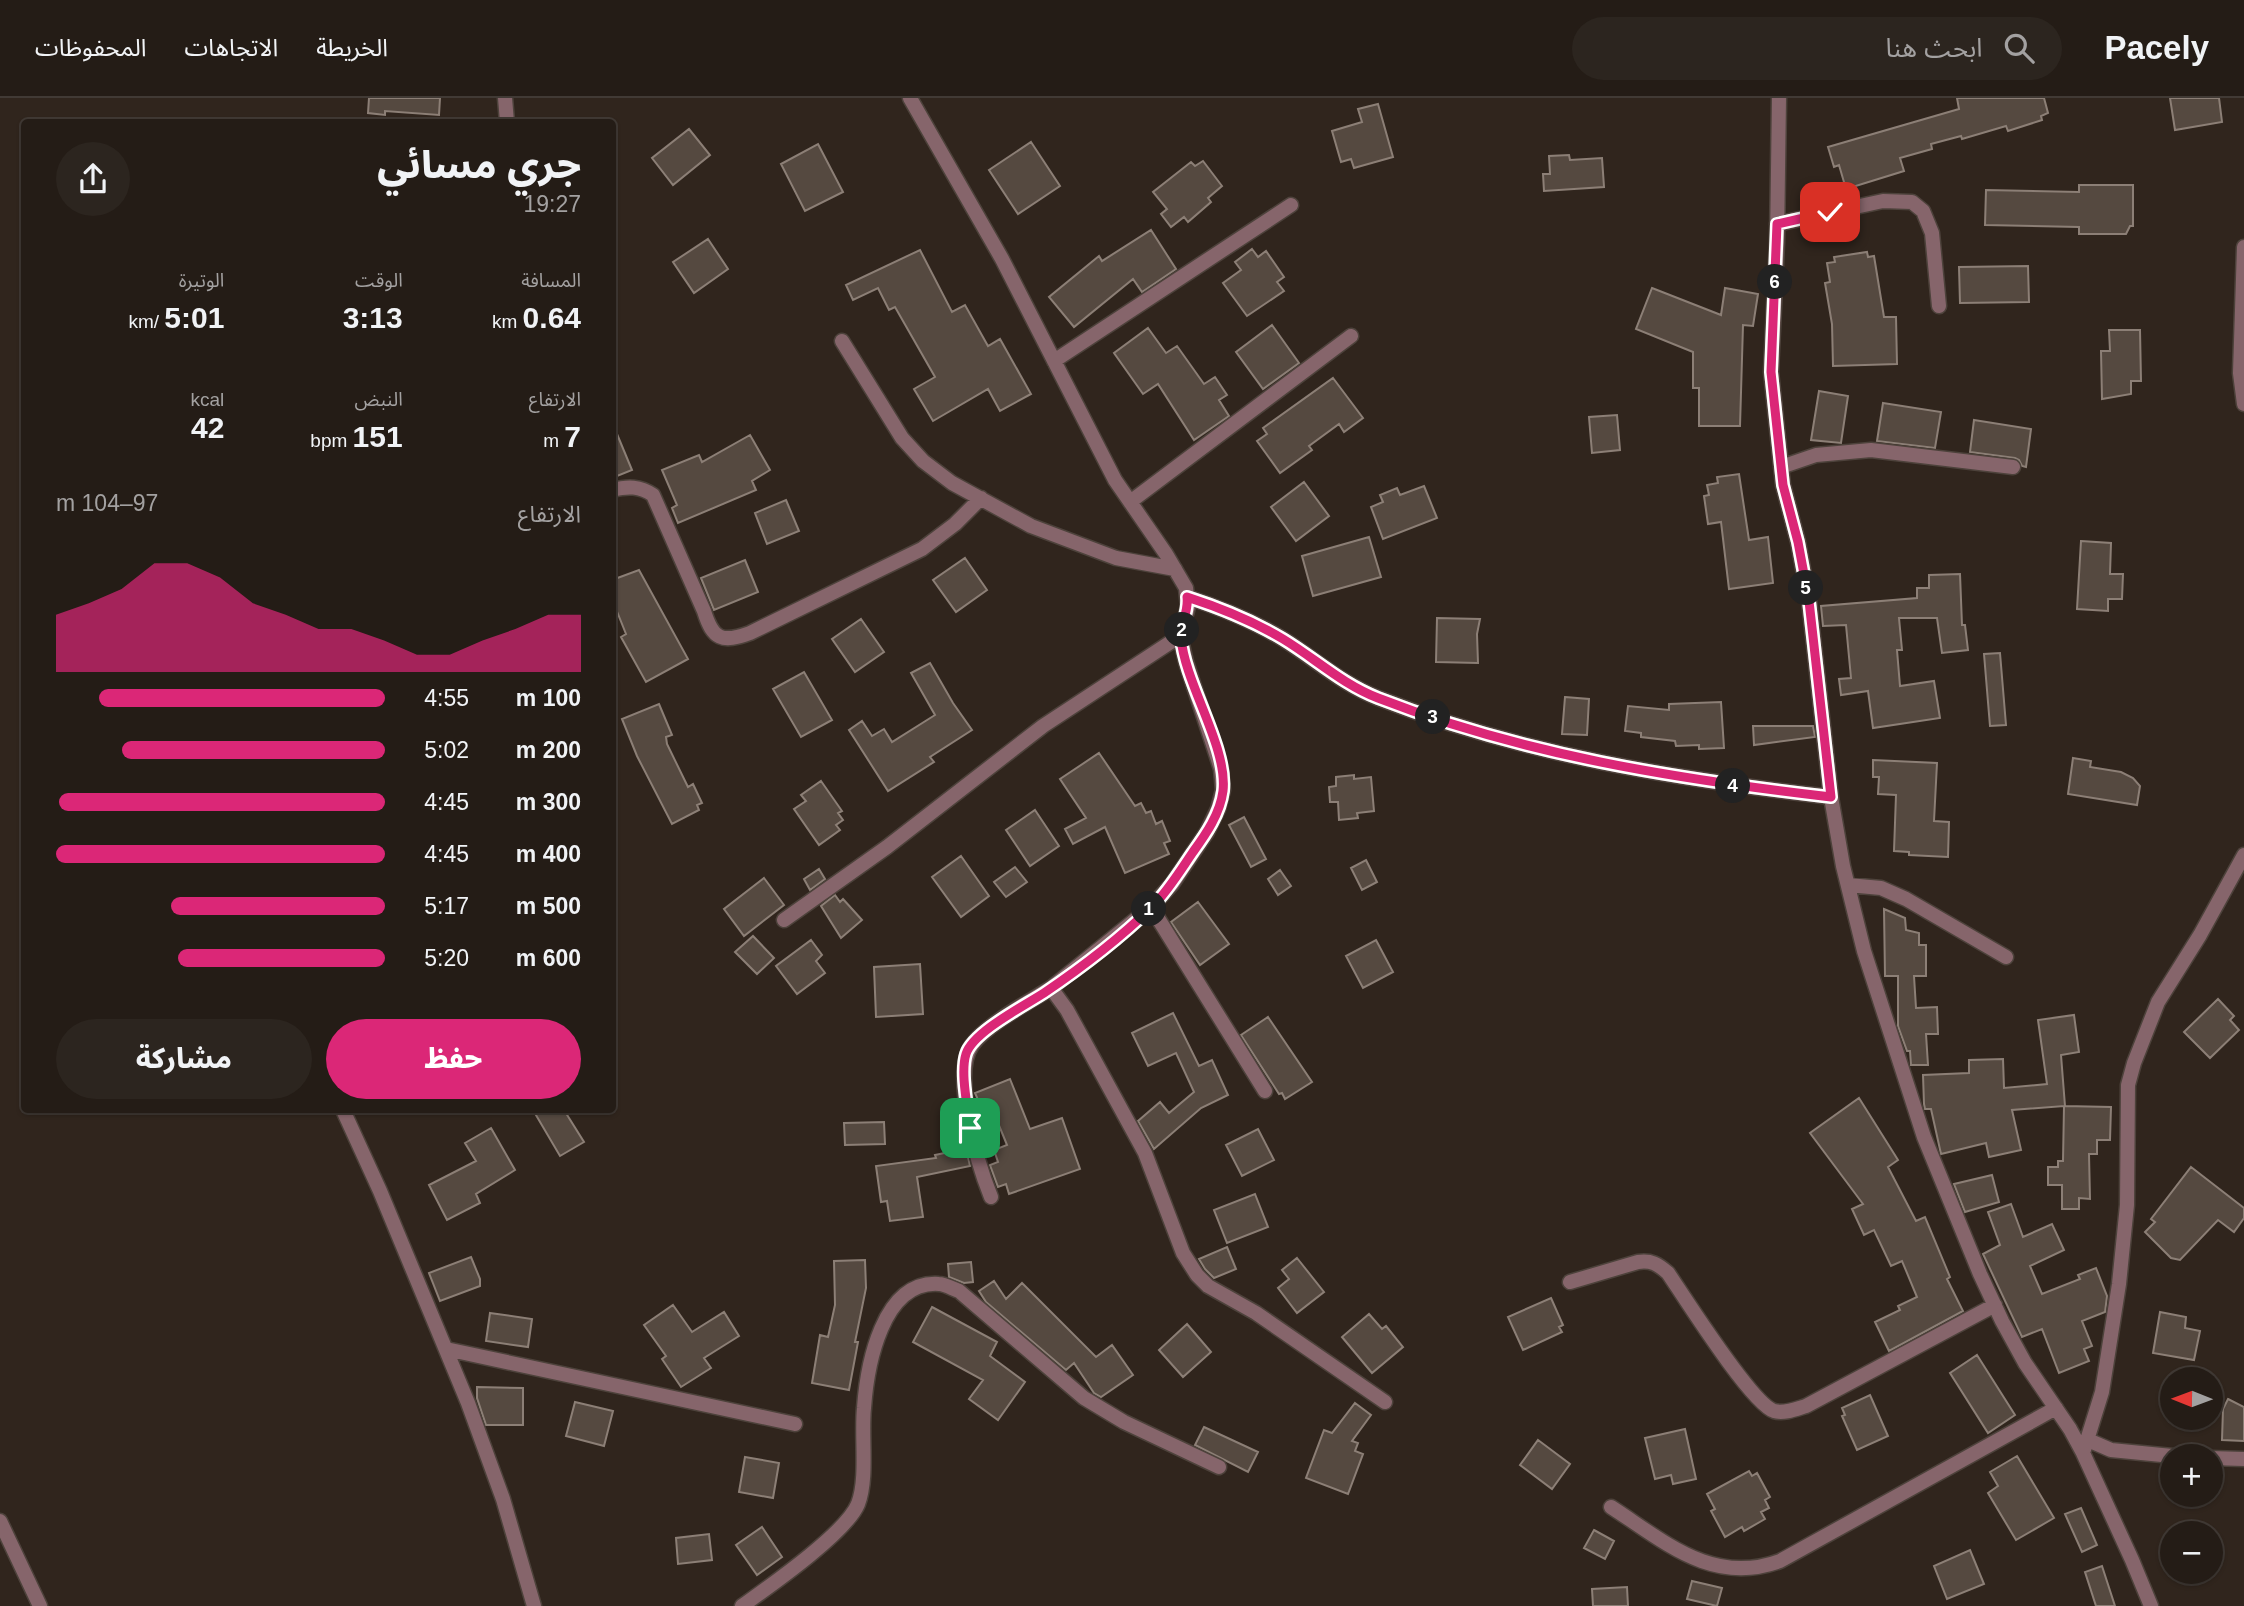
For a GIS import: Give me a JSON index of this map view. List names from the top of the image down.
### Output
{
  "north": "left",
  "page": {
    "header": "Pacely",
    "search": "ابحث هنا",
    "nav": ["الخريطة", "الاتجاهات", "المحفوظات"],
    "heading": ["جري مسائي", "19:27"],
    "stats": [
      ["المسافة", "0.64 km"],
      ["الوقت", "3:13"],
      ["الوتيرة", "5:01 /km"],
      ["الارتفاع", "7 m"],
      ["النبض", "151 bpm"],
      ["kcal", "42"]
    ],
    "pins": [
      "6",
      "5",
      "2",
      "3",
      "4",
      "1"
    ],
    "chart": ["الارتفاع", "97–104 m"],
    "list": [
      {
        "name": "100 m",
        "note": "4:55"
      },
      {
        "name": "200 m",
        "note": "5:02"
      },
      {
        "name": "300 m",
        "note": "4:45"
      },
      {
        "name": "400 m",
        "note": "4:45"
      },
      {
        "name": "500 m",
        "note": "5:17"
      },
      {
        "name": "600 m",
        "note": "5:20"
      }
    ],
    "buttons": ["حفظ", "مشاركة"],
    "map_buttons": ["+", "−"]
  }
}
